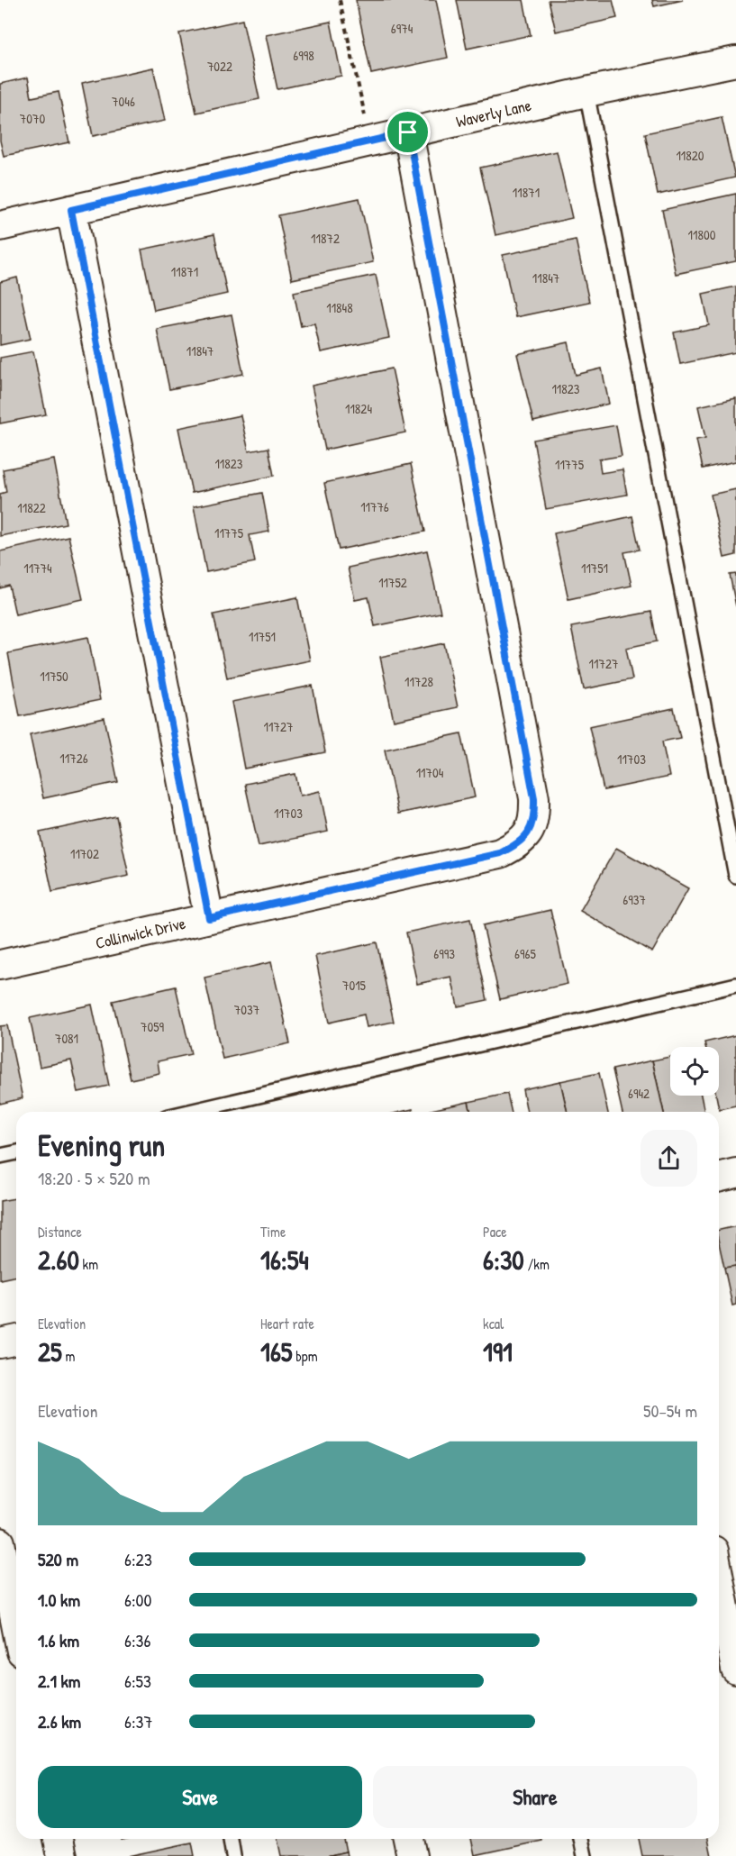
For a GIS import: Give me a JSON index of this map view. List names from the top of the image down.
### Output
{
  "streets": {
    "street": ["Waverly Lane", "Collinwick Drive"]
  },
  "crossings": [
    ["Waverly Lane", "Collinwick Drive"]
  ],
  "house_numbers": [
    "6974",
    "6998",
    "7022",
    "7046",
    "7070",
    "11820",
    "11871",
    "11800",
    "11872",
    "11871",
    "11847",
    "11848",
    "11847",
    "11823",
    "11824",
    "11823",
    "11775",
    "11776",
    "11822",
    "11775",
    "11774",
    "11751",
    "11752",
    "11751",
    "11727",
    "11750",
    "11728",
    "11727",
    "11726",
    "11703",
    "11704",
    "11703",
    "11702",
    "6937",
    "6993",
    "6965",
    "7015",
    "7037",
    "7059",
    "7081",
    "6942"
  ],
  "page": {
    "heading": ["Evening run", "18:20 · 5 × 520 m"],
    "stats": [
      ["Distance", "2.60 km"],
      ["Time", "16:54"],
      ["Pace", "6:30 /km"],
      ["Elevation", "25 m"],
      ["Heart rate", "165 bpm"],
      ["kcal", "191"]
    ],
    "chart": ["Elevation", "50–54 m"],
    "list": [
      {
        "name": "520 m",
        "note": "6:23"
      },
      {
        "name": "1.0 km",
        "note": "6:00"
      },
      {
        "name": "1.6 km",
        "note": "6:36"
      },
      {
        "name": "2.1 km",
        "note": "6:53"
      },
      {
        "name": "2.6 km",
        "note": "6:37"
      }
    ],
    "buttons": ["Save", "Share"]
  }
}
